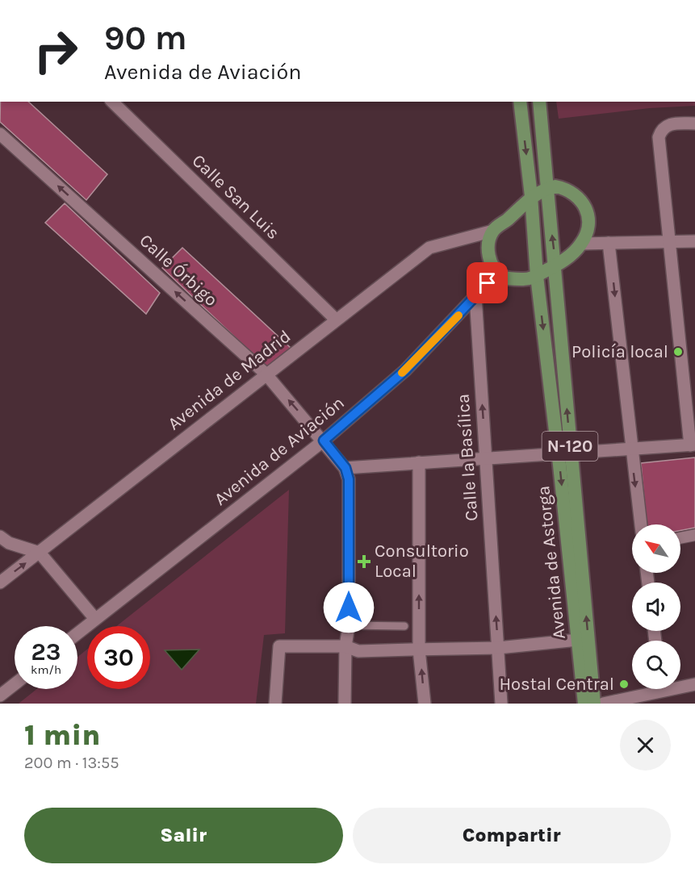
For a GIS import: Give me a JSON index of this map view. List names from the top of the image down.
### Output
{
  "streets": {
    "highway": ["N-120", "Avenida de Astorga"],
    "street": [
      "Calle San Luis",
      "Calle Órbigo",
      "Avenida de Madrid",
      "Avenida de Aviación",
      "Calle la Basílica"
    ]
  },
  "crossings": [
    ["Calle San Luis", "Avenida de Madrid"],
    ["Calle Órbigo", "Avenida de Madrid"],
    ["Calle Órbigo", "Avenida de Aviación"],
    ["Avenida de Aviación", "Calle la Basílica"]
  ],
  "one_way": ["Calle Órbigo"],
  "places": {
    "other": ["Policía local", "Hostal Central"],
    "health": ["Consultorio Local"]
  },
  "north": "top left",
  "page": {
    "turn": ["90 m", "Avenida de Aviación"],
    "speed": "23 km/h",
    "limit": "30",
    "heading": ["1 min", "200 m · 13:55"],
    "buttons": ["Salir", "Compartir"]
  }
}
